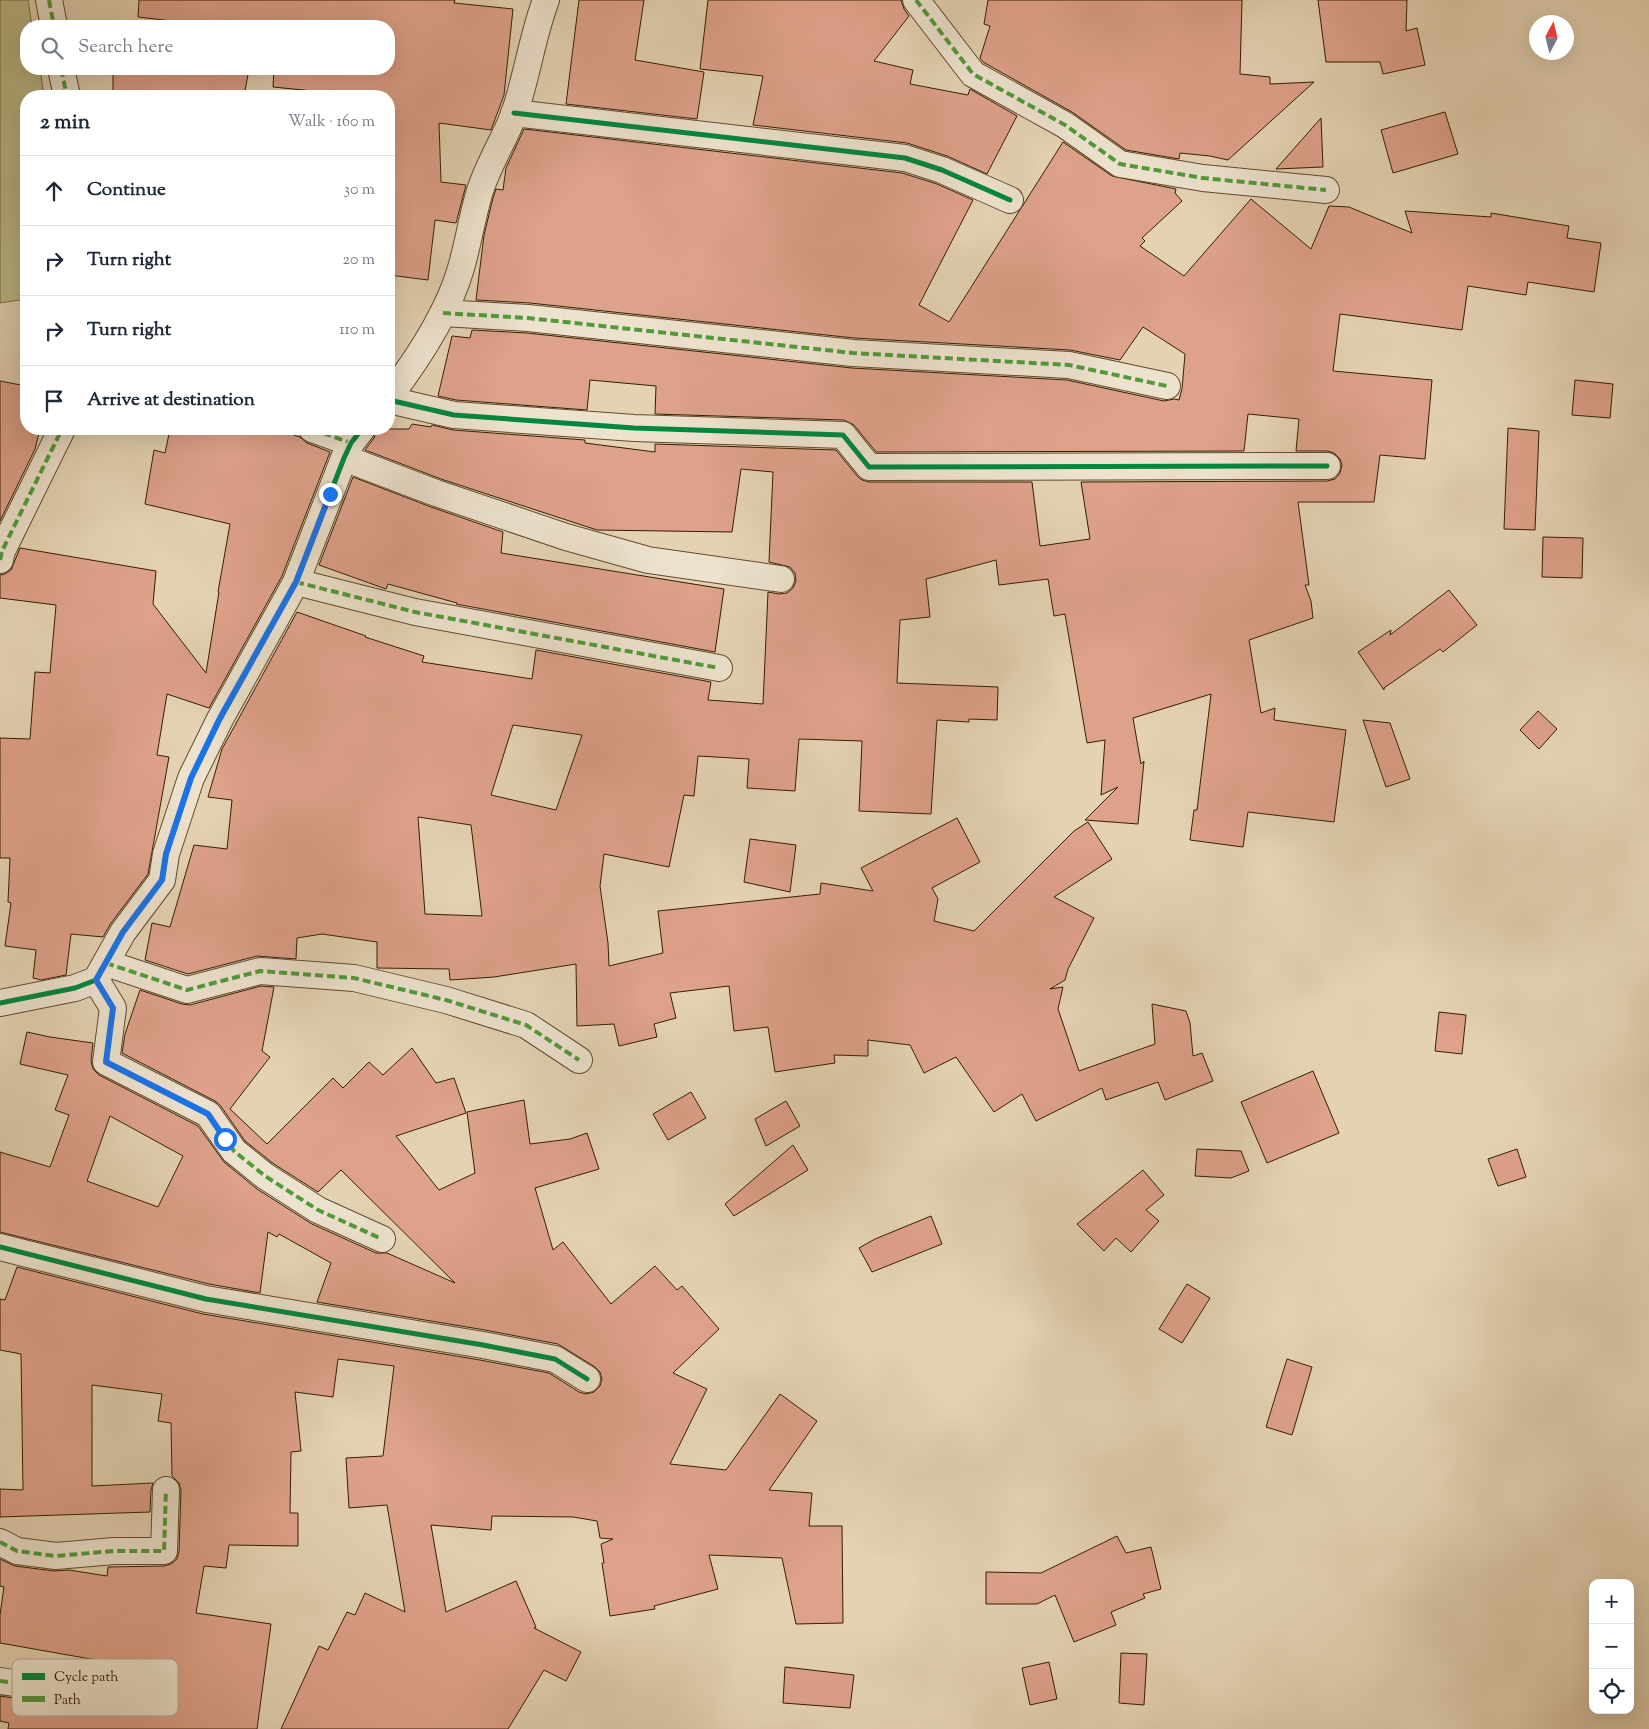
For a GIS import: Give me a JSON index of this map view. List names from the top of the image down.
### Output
{
  "legend": ["Cycle path", "Path"],
  "north": "top",
  "page": {
    "search": "Search here",
    "heading": ["2 min", "Walk · 160 m"],
    "list": [
      ["Continue", "30 m"],
      ["Turn right", "20 m"],
      ["Turn right", "110 m"],
      "Arrive at destination"
    ],
    "map_buttons": ["+", "−"]
  }
}
